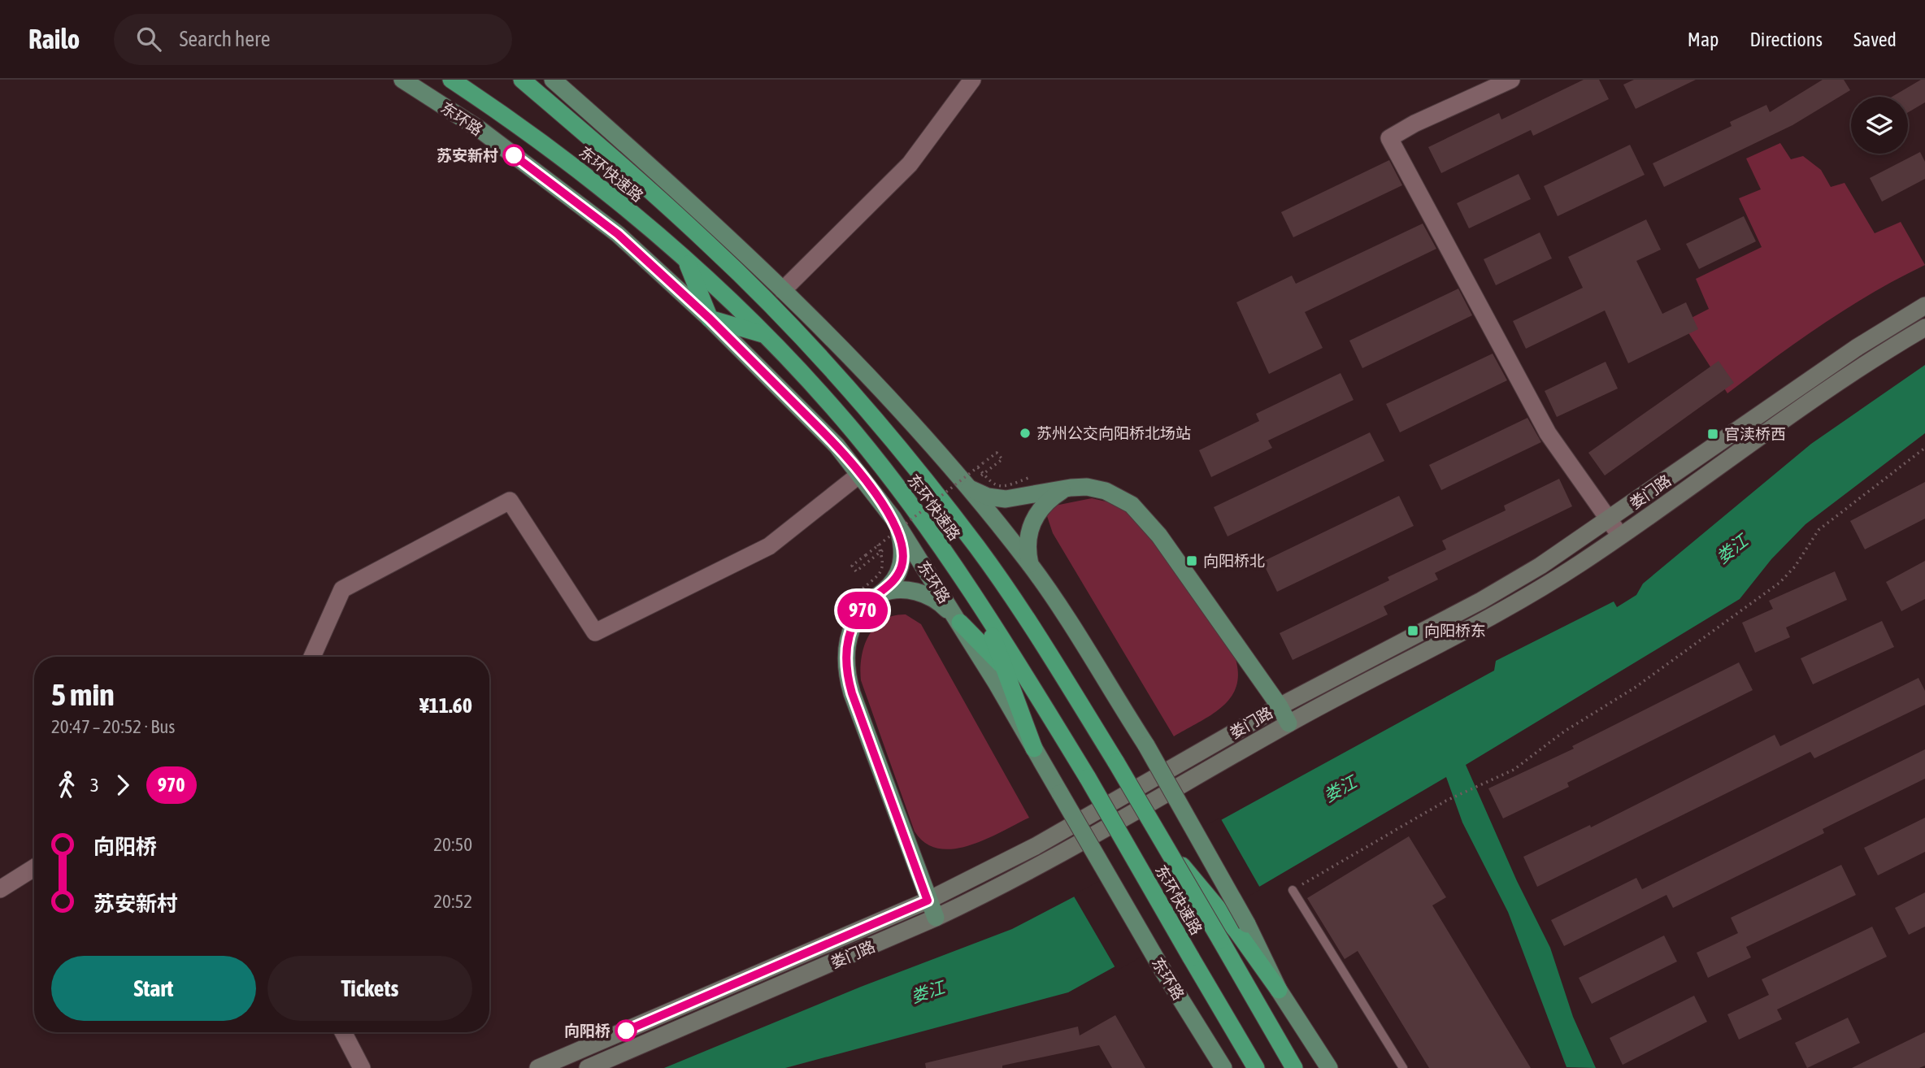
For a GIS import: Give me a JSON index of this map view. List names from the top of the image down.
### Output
{
  "streets": {
    "highway": ["东环快速路"],
    "main road": ["东环路", "娄门路"]
  },
  "water": ["娄江"],
  "places": {
    "other": ["苏安新村", "苏州公交向阳桥北场站", "向阳桥"],
    "transit": ["官渎桥西", "向阳桥北", "向阳桥东"]
  },
  "lines": ["bus line 970"],
  "page": {
    "header": "Railo",
    "search": "Search here",
    "nav": ["Map", "Directions", "Saved"],
    "on_map": "970",
    "heading": ["5 min", "20:47 – 20:52 · Bus", "¥11.60"],
    "legs": ["3", "970"],
    "list": [
      {
        "name": "向阳桥",
        "value": "20:50"
      },
      {
        "name": "苏安新村",
        "value": "20:52"
      }
    ],
    "buttons": ["Start", "Tickets"]
  }
}
